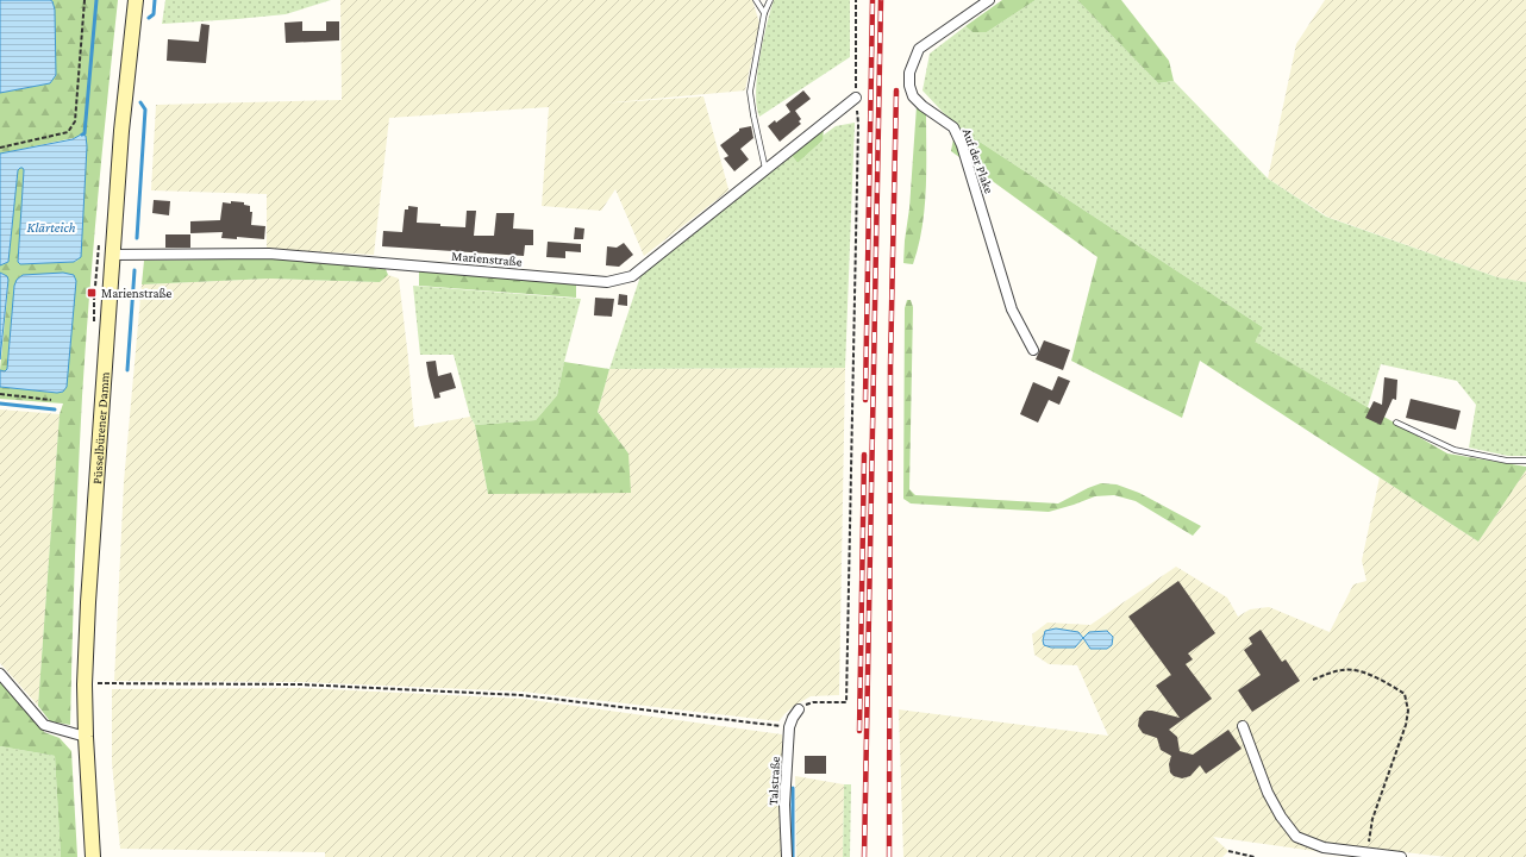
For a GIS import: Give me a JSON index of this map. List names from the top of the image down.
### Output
{
  "streets": {
    "main road": ["Püsselbürener Damm"],
    "street": ["Auf der Plake", "Marienstraße", "Talstraße"]
  },
  "crossings": [
    ["Marienstraße", "Püsselbürener Damm"]
  ],
  "water": ["Klärteich"],
  "places": {
    "transit": ["Marienstraße"]
  }
}
